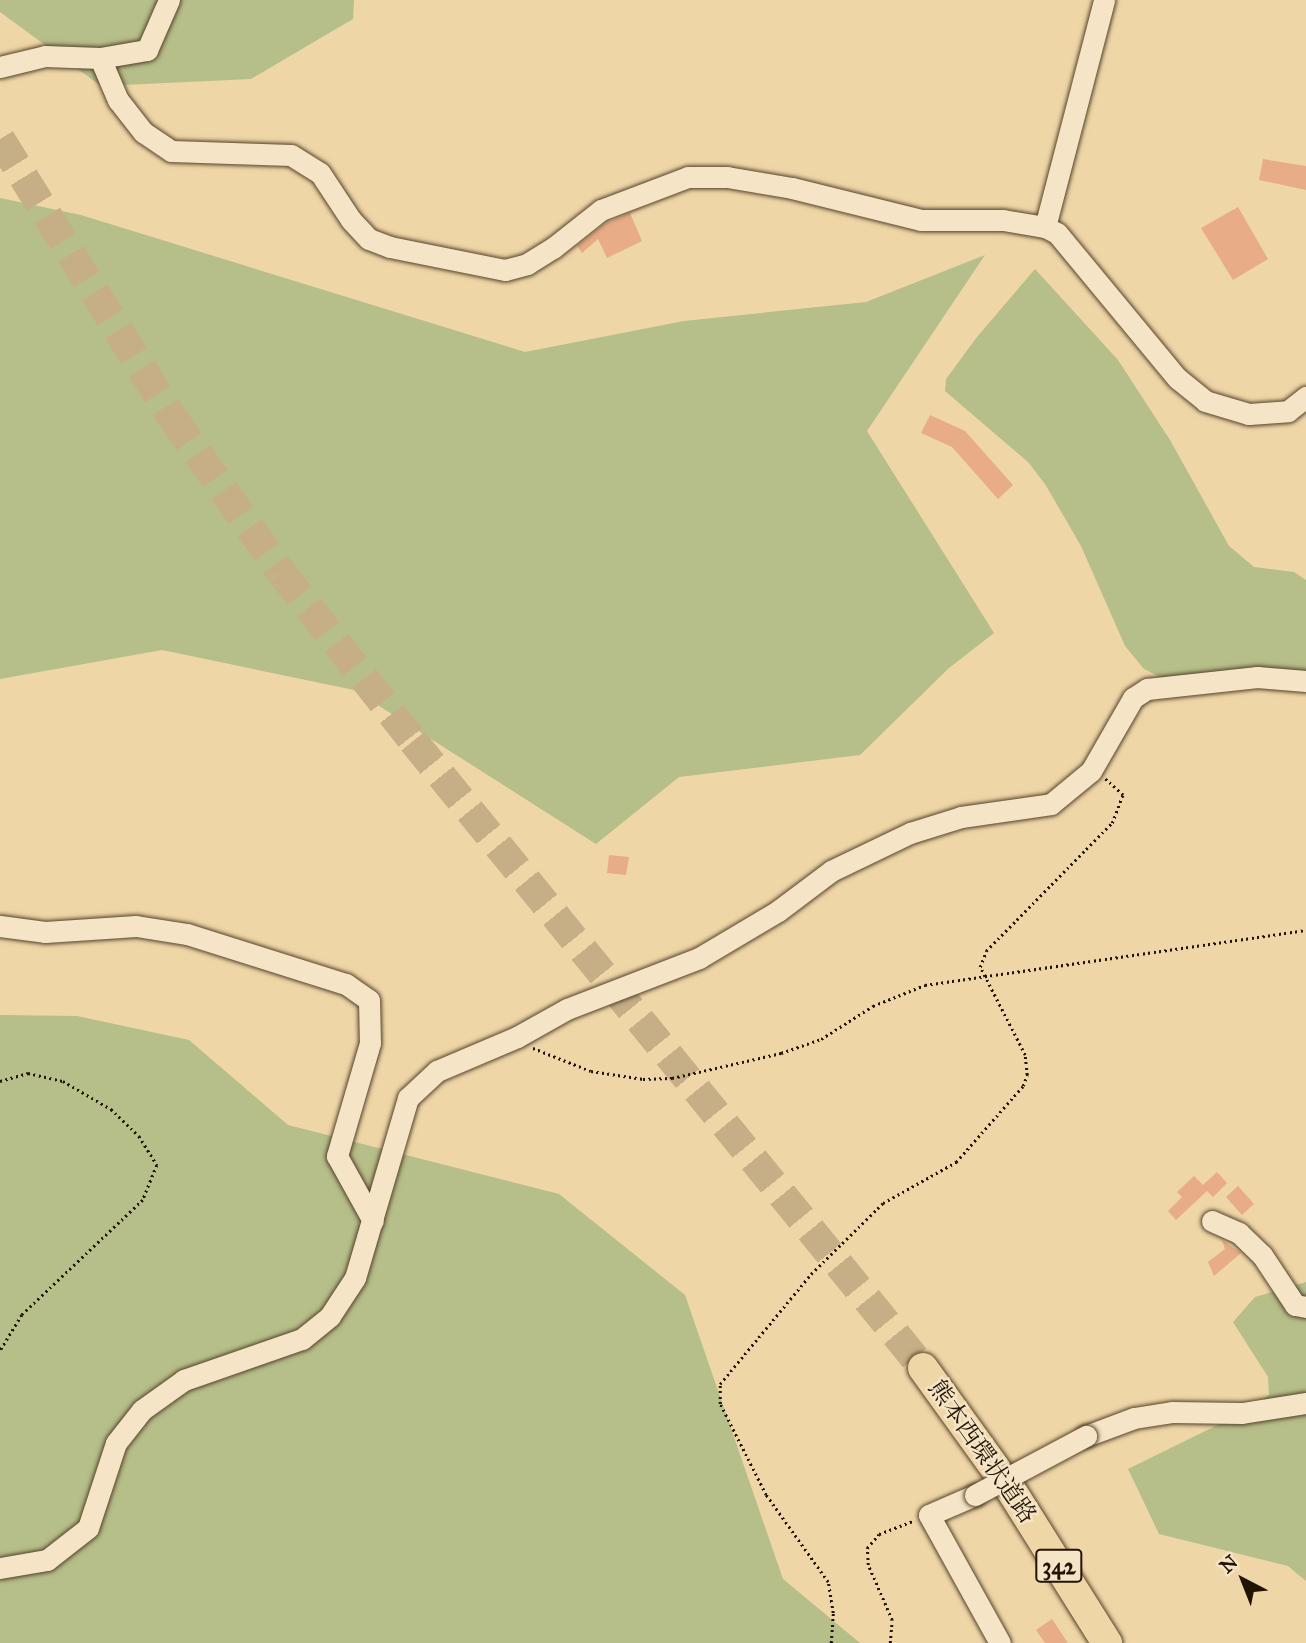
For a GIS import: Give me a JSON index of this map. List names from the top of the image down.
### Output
{
  "streets": {
    "highway": ["熊本西環状道路", "342"]
  },
  "north": "top left"
}
